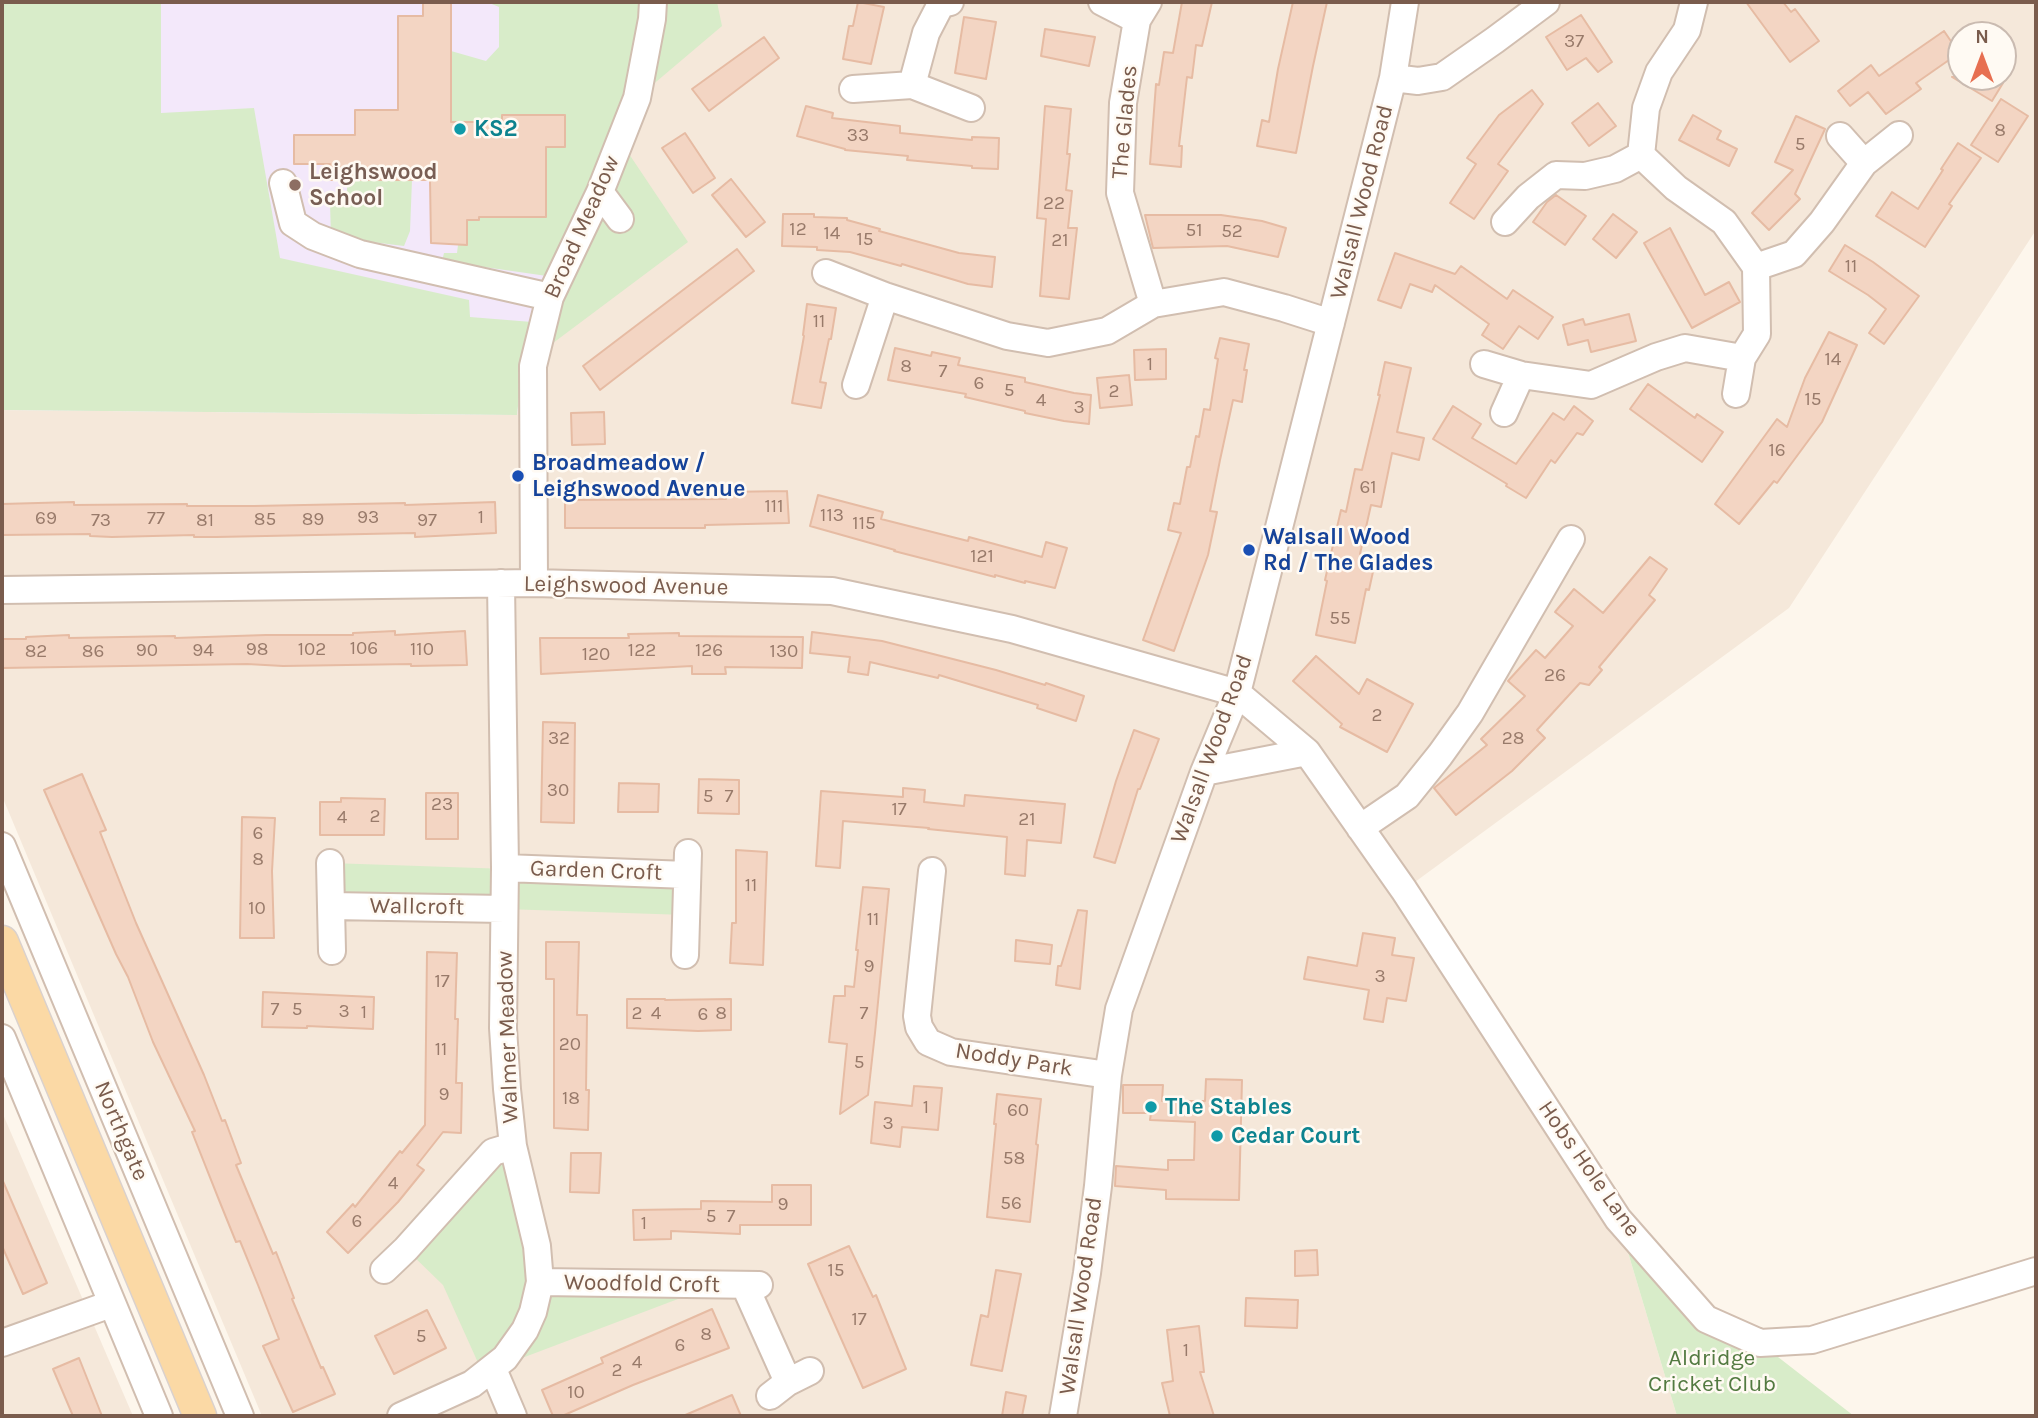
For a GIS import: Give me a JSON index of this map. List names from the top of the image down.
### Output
{
  "streets": {
    "main road": ["Northgate"],
    "street": [
      "The Glades",
      "Walsall Wood Road",
      "Broad Meadow",
      "Leighswood Avenue",
      "Garden Croft",
      "Wallcroft",
      "Walmer Meadow",
      "Noddy Park",
      "Hobs Hole Lane",
      "Woodfold Croft"
    ]
  },
  "crossings": [
    ["Walsall Wood Road", "Leighswood Avenue"],
    ["Walsall Wood Road", "Noddy Park"],
    ["Walsall Wood Road", "Hobs Hole Lane"],
    ["Broad Meadow", "Leighswood Avenue"],
    ["Leighswood Avenue", "Walmer Meadow"],
    ["Leighswood Avenue", "Hobs Hole Lane"],
    ["Garden Croft", "Walmer Meadow"],
    ["Wallcroft", "Walmer Meadow"],
    ["Walmer Meadow", "Woodfold Croft"]
  ],
  "parks": ["Aldridge Cricket Club"],
  "places": [
    "KS2",
    "Leighswood School",
    "Broadmeadow / Leighswood Avenue",
    "Walsall Wood Rd / The Glades",
    "The Stables",
    "Cedar Court"
  ],
  "house_numbers": [
    "37",
    "8",
    "33",
    "5",
    "22",
    "12",
    "51",
    "52",
    "14",
    "15",
    "21",
    "11",
    "11",
    "14",
    "1",
    "8",
    "7",
    "6",
    "5",
    "2",
    "15",
    "4",
    "3",
    "16",
    "61",
    "111",
    "113",
    "93",
    "1",
    "69",
    "77",
    "85",
    "89",
    "73",
    "81",
    "97",
    "115",
    "121",
    "55",
    "106",
    "98",
    "102",
    "110",
    "90",
    "94",
    "122",
    "126",
    "82",
    "86",
    "130",
    "120",
    "26",
    "2",
    "32",
    "28",
    "30",
    "5",
    "7",
    "23",
    "17",
    "2",
    "4",
    "21",
    "6",
    "8",
    "11",
    "10",
    "11",
    "9",
    "3",
    "17",
    "7",
    "5",
    "3",
    "1",
    "2",
    "4",
    "8",
    "7",
    "6",
    "20",
    "11",
    "5",
    "9",
    "18",
    "1",
    "60",
    "3",
    "58",
    "4",
    "56",
    "9",
    "5",
    "7",
    "6",
    "1",
    "15",
    "17",
    "8",
    "5",
    "6",
    "1",
    "4",
    "2",
    "10"
  ],
  "north": "top"
}
